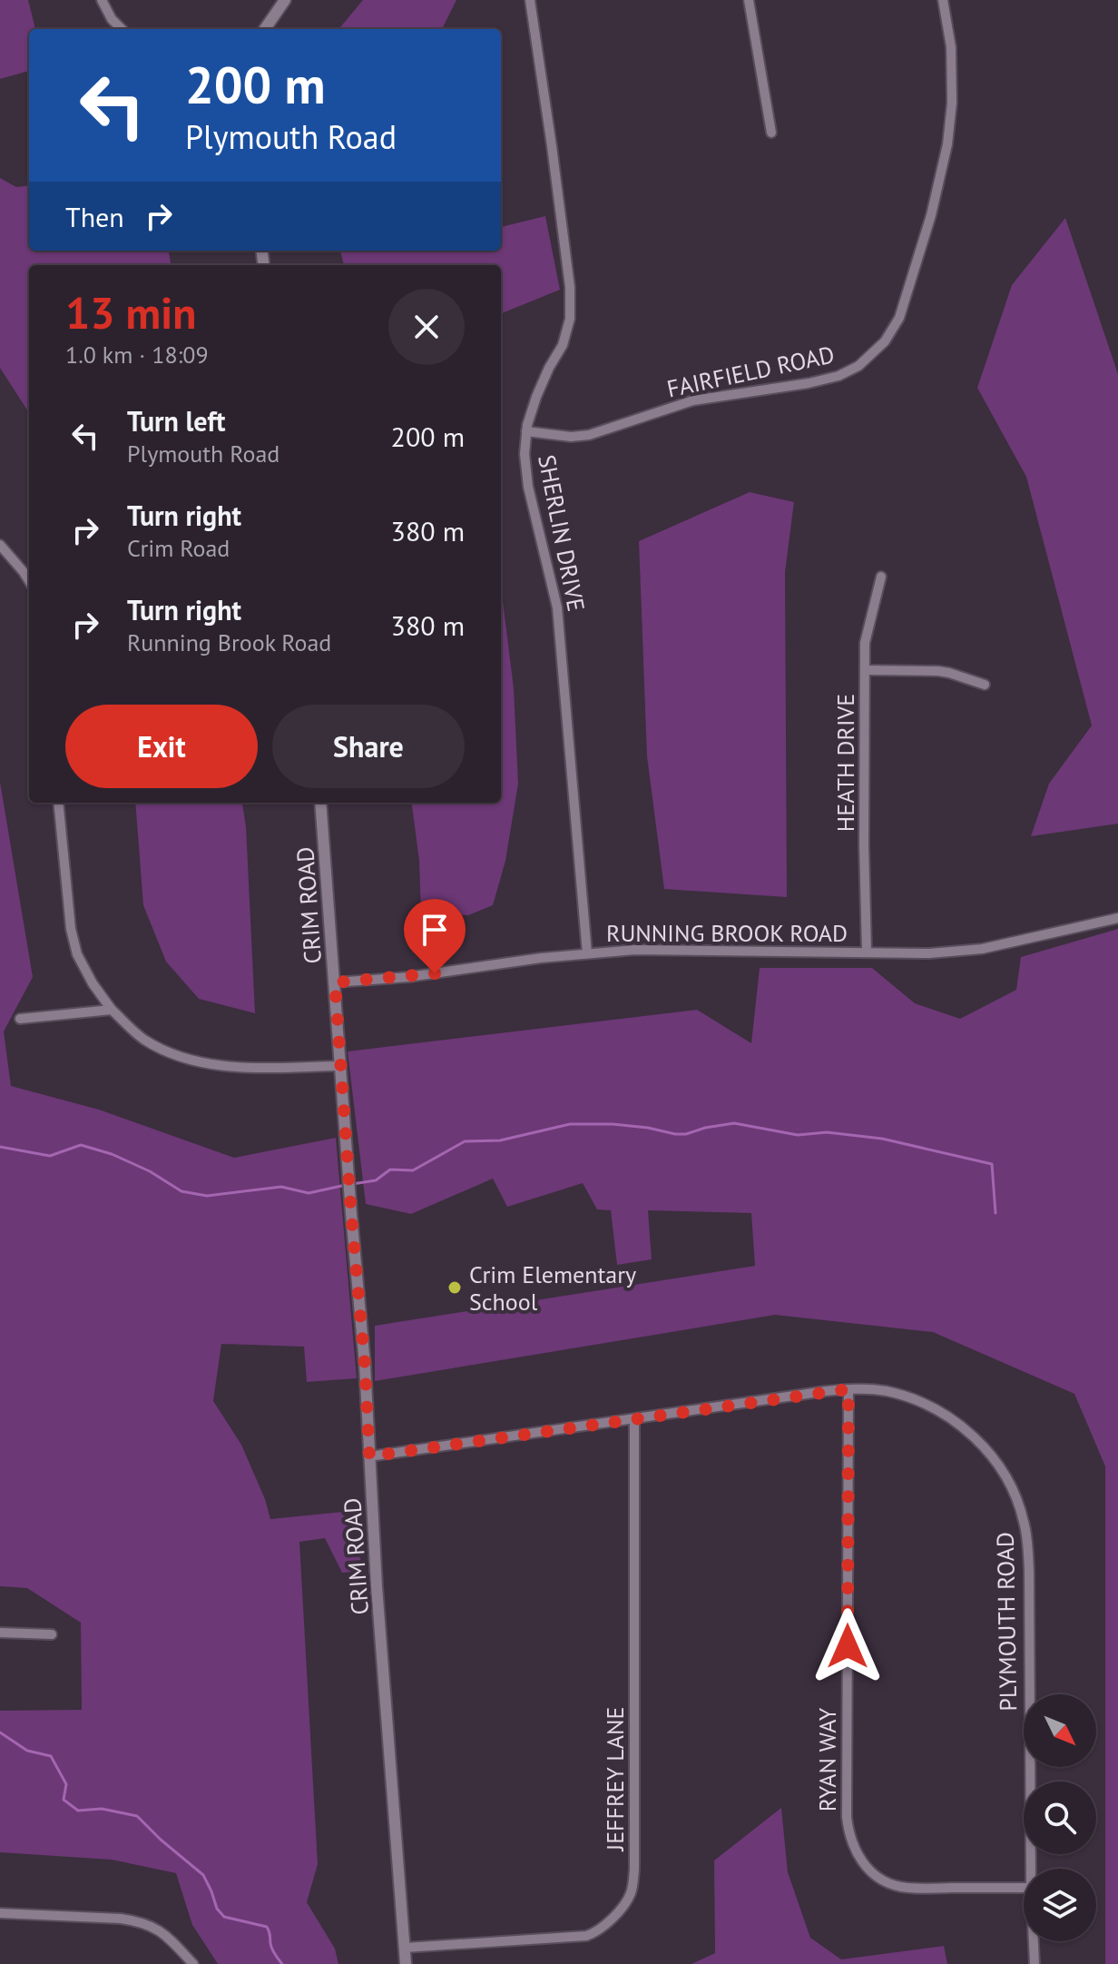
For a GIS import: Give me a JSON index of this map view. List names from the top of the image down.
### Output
{
  "streets": {
    "street": [
      "FAIRFIELD ROAD",
      "SHERLIN DRIVE",
      "HEATH DRIVE",
      "CRIM ROAD",
      "RUNNING BROOK ROAD",
      "PLYMOUTH ROAD",
      "RYAN WAY",
      "JEFFREY LANE"
    ]
  },
  "crossings": [
    ["FAIRFIELD ROAD", "SHERLIN DRIVE"],
    ["SHERLIN DRIVE", "RUNNING BROOK ROAD"],
    ["HEATH DRIVE", "RUNNING BROOK ROAD"],
    ["CRIM ROAD", "RUNNING BROOK ROAD"],
    ["CRIM ROAD", "PLYMOUTH ROAD"],
    ["CRIM ROAD", "JEFFREY LANE"],
    ["PLYMOUTH ROAD", "RYAN WAY"],
    ["PLYMOUTH ROAD", "JEFFREY LANE"]
  ],
  "places": ["Crim Elementary School"],
  "north": "bottom right",
  "page": {
    "turn": ["200 m", "Plymouth Road"],
    "then": "Then",
    "heading": ["13 min", "1.0 km · 18:09"],
    "list": [
      {
        "name": "Turn left",
        "note": "Plymouth Road",
        "value": "200 m"
      },
      {
        "name": "Turn right",
        "note": "Crim Road",
        "value": "380 m"
      },
      {
        "name": "Turn right",
        "note": "Running Brook Road",
        "value": "380 m"
      }
    ],
    "buttons": ["Exit", "Share"]
  }
}
